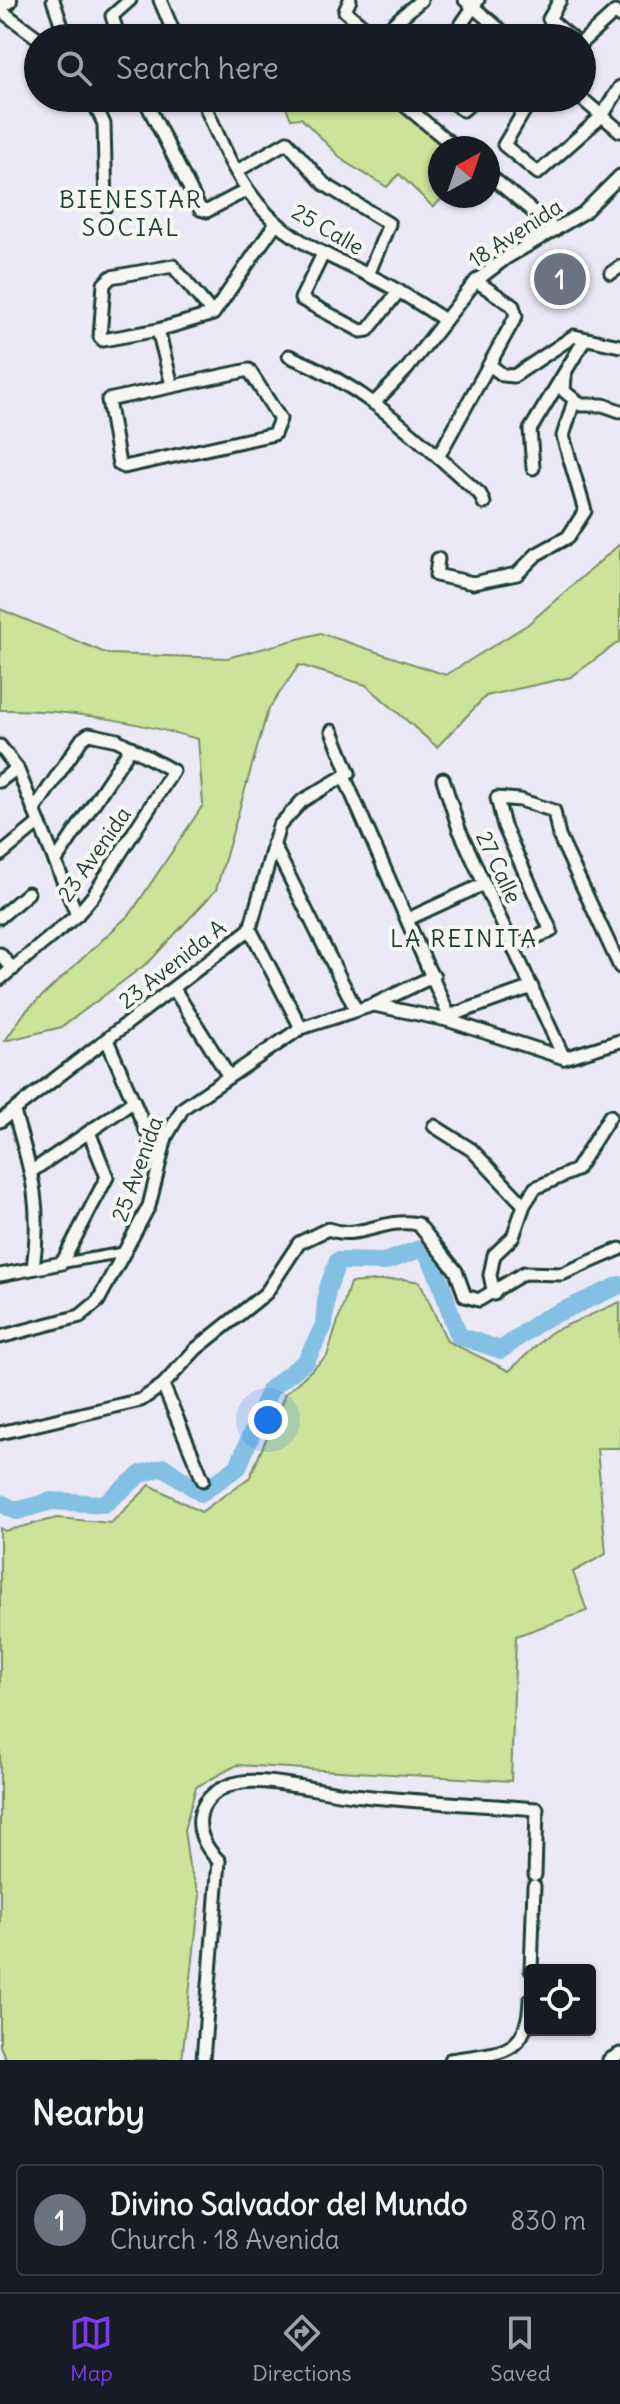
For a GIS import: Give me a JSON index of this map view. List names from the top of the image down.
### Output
{
  "streets": {
    "street": [
      "25 Calle",
      "18 Avenida",
      "23 Avenida",
      "27 Calle",
      "23 Avenida A",
      "25 Avenida"
    ]
  },
  "crossings": [
    ["25 Calle", "18 Avenida"],
    ["27 Calle", "25 Avenida"]
  ],
  "districts": ["BIENESTAR SOCIAL", "LA REINITA"],
  "north": "top right",
  "page": {
    "search": "Search here",
    "pins": "1",
    "heading": "Nearby",
    "list": [
      {
        "mark": "1",
        "name": "Divino Salvador del Mundo",
        "note": "Church · 18 Avenida",
        "value": "830 m"
      }
    ],
    "nav": ["Map", "Directions", "Saved"]
  }
}
